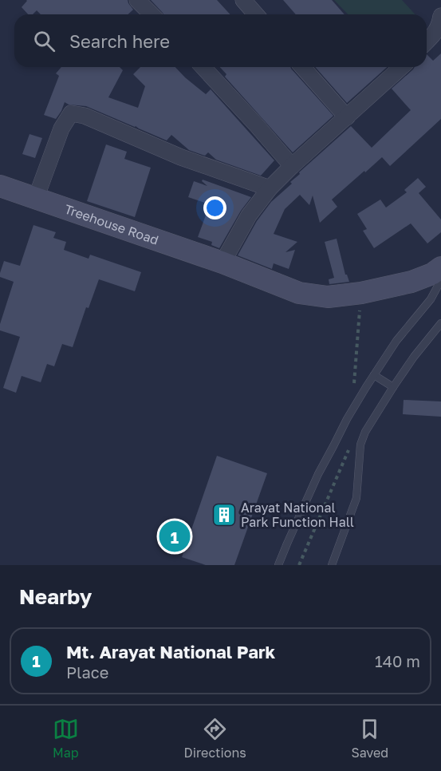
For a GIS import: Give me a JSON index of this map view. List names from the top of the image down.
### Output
{
  "streets": {
    "street": ["Treehouse Road"]
  },
  "places": {
    "building": ["Arayat National Park Function Hall"]
  },
  "page": {
    "search": "Search here",
    "pins": "1",
    "heading": "Nearby",
    "list": [
      {
        "mark": "1",
        "name": "Mt. Arayat National Park",
        "note": "Place",
        "value": "140 m"
      }
    ],
    "nav": ["Map", "Directions", "Saved"]
  }
}
